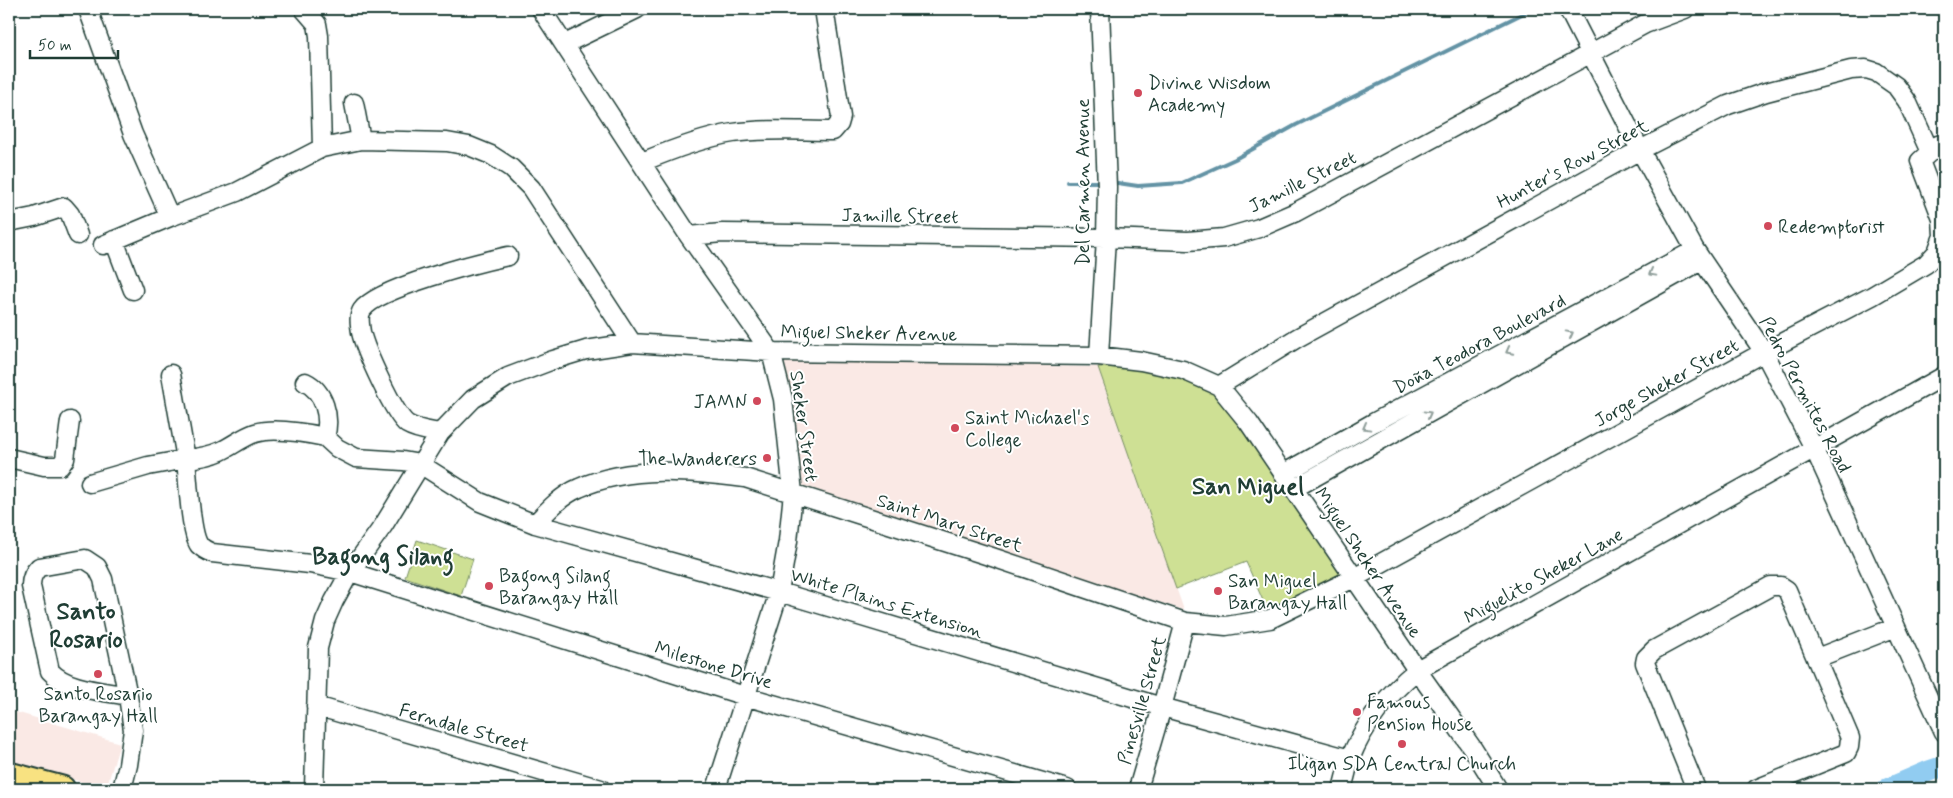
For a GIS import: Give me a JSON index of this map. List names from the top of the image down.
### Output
{
  "streets": {
    "street": [
      "Hunter's Row Street",
      "Jamille Street",
      "Del Carmen Avenue",
      "Miguel Sheker Avenue",
      "Doña Teodora Boulevard",
      "Jorge Sheker Street",
      "Pedro Permites Road",
      "Sheker Street",
      "Saint Mary Street",
      "Miguelito Sheker Lane",
      "White Plains Extension",
      "Milestone Drive",
      "Pinesville Street",
      "Ferndale Street"
    ]
  },
  "crossings": [
    ["Hunter's Row Street", "Miguel Sheker Avenue"],
    ["Hunter's Row Street", "Jorge Sheker Street"],
    ["Hunter's Row Street", "Pedro Permites Road"],
    ["Jamille Street", "Del Carmen Avenue"],
    ["Jamille Street", "Pedro Permites Road"],
    ["Jamille Street", "Sheker Street"],
    ["Del Carmen Avenue", "Miguel Sheker Avenue"],
    ["Miguel Sheker Avenue", "Doña Teodora Boulevard"],
    ["Miguel Sheker Avenue", "Jorge Sheker Street"],
    ["Miguel Sheker Avenue", "Sheker Street"],
    ["Miguel Sheker Avenue", "Saint Mary Street"],
    ["Miguel Sheker Avenue", "Miguelito Sheker Lane"],
    ["Miguel Sheker Avenue", "White Plains Extension"],
    ["Miguel Sheker Avenue", "Milestone Drive"],
    ["Miguel Sheker Avenue", "Ferndale Street"],
    ["Doña Teodora Boulevard", "Pedro Permites Road"],
    ["Jorge Sheker Street", "Pedro Permites Road"],
    ["Jorge Sheker Street", "Saint Mary Street"],
    ["Pedro Permites Road", "Miguelito Sheker Lane"],
    ["Sheker Street", "Saint Mary Street"],
    ["Sheker Street", "White Plains Extension"],
    ["Sheker Street", "Milestone Drive"],
    ["Saint Mary Street", "White Plains Extension"],
    ["Saint Mary Street", "Pinesville Street"],
    ["Miguelito Sheker Lane", "White Plains Extension"],
    ["White Plains Extension", "Pinesville Street"]
  ],
  "districts": ["San Miguel", "Bagong Silang", "Santo Rosario"],
  "places": [
    "Divine Wisdom Academy",
    "Redemptorist",
    "JAMN",
    "Saint Michael's College",
    "The Wanderers",
    "Bagong Silang Barangay Hall",
    "San Miguel Barangay Hall",
    "Santo Rosario Barangay Hall",
    "Famous Pension House",
    "Iligan SDA Central Church"
  ],
  "scale_bar": "50 m"
}
